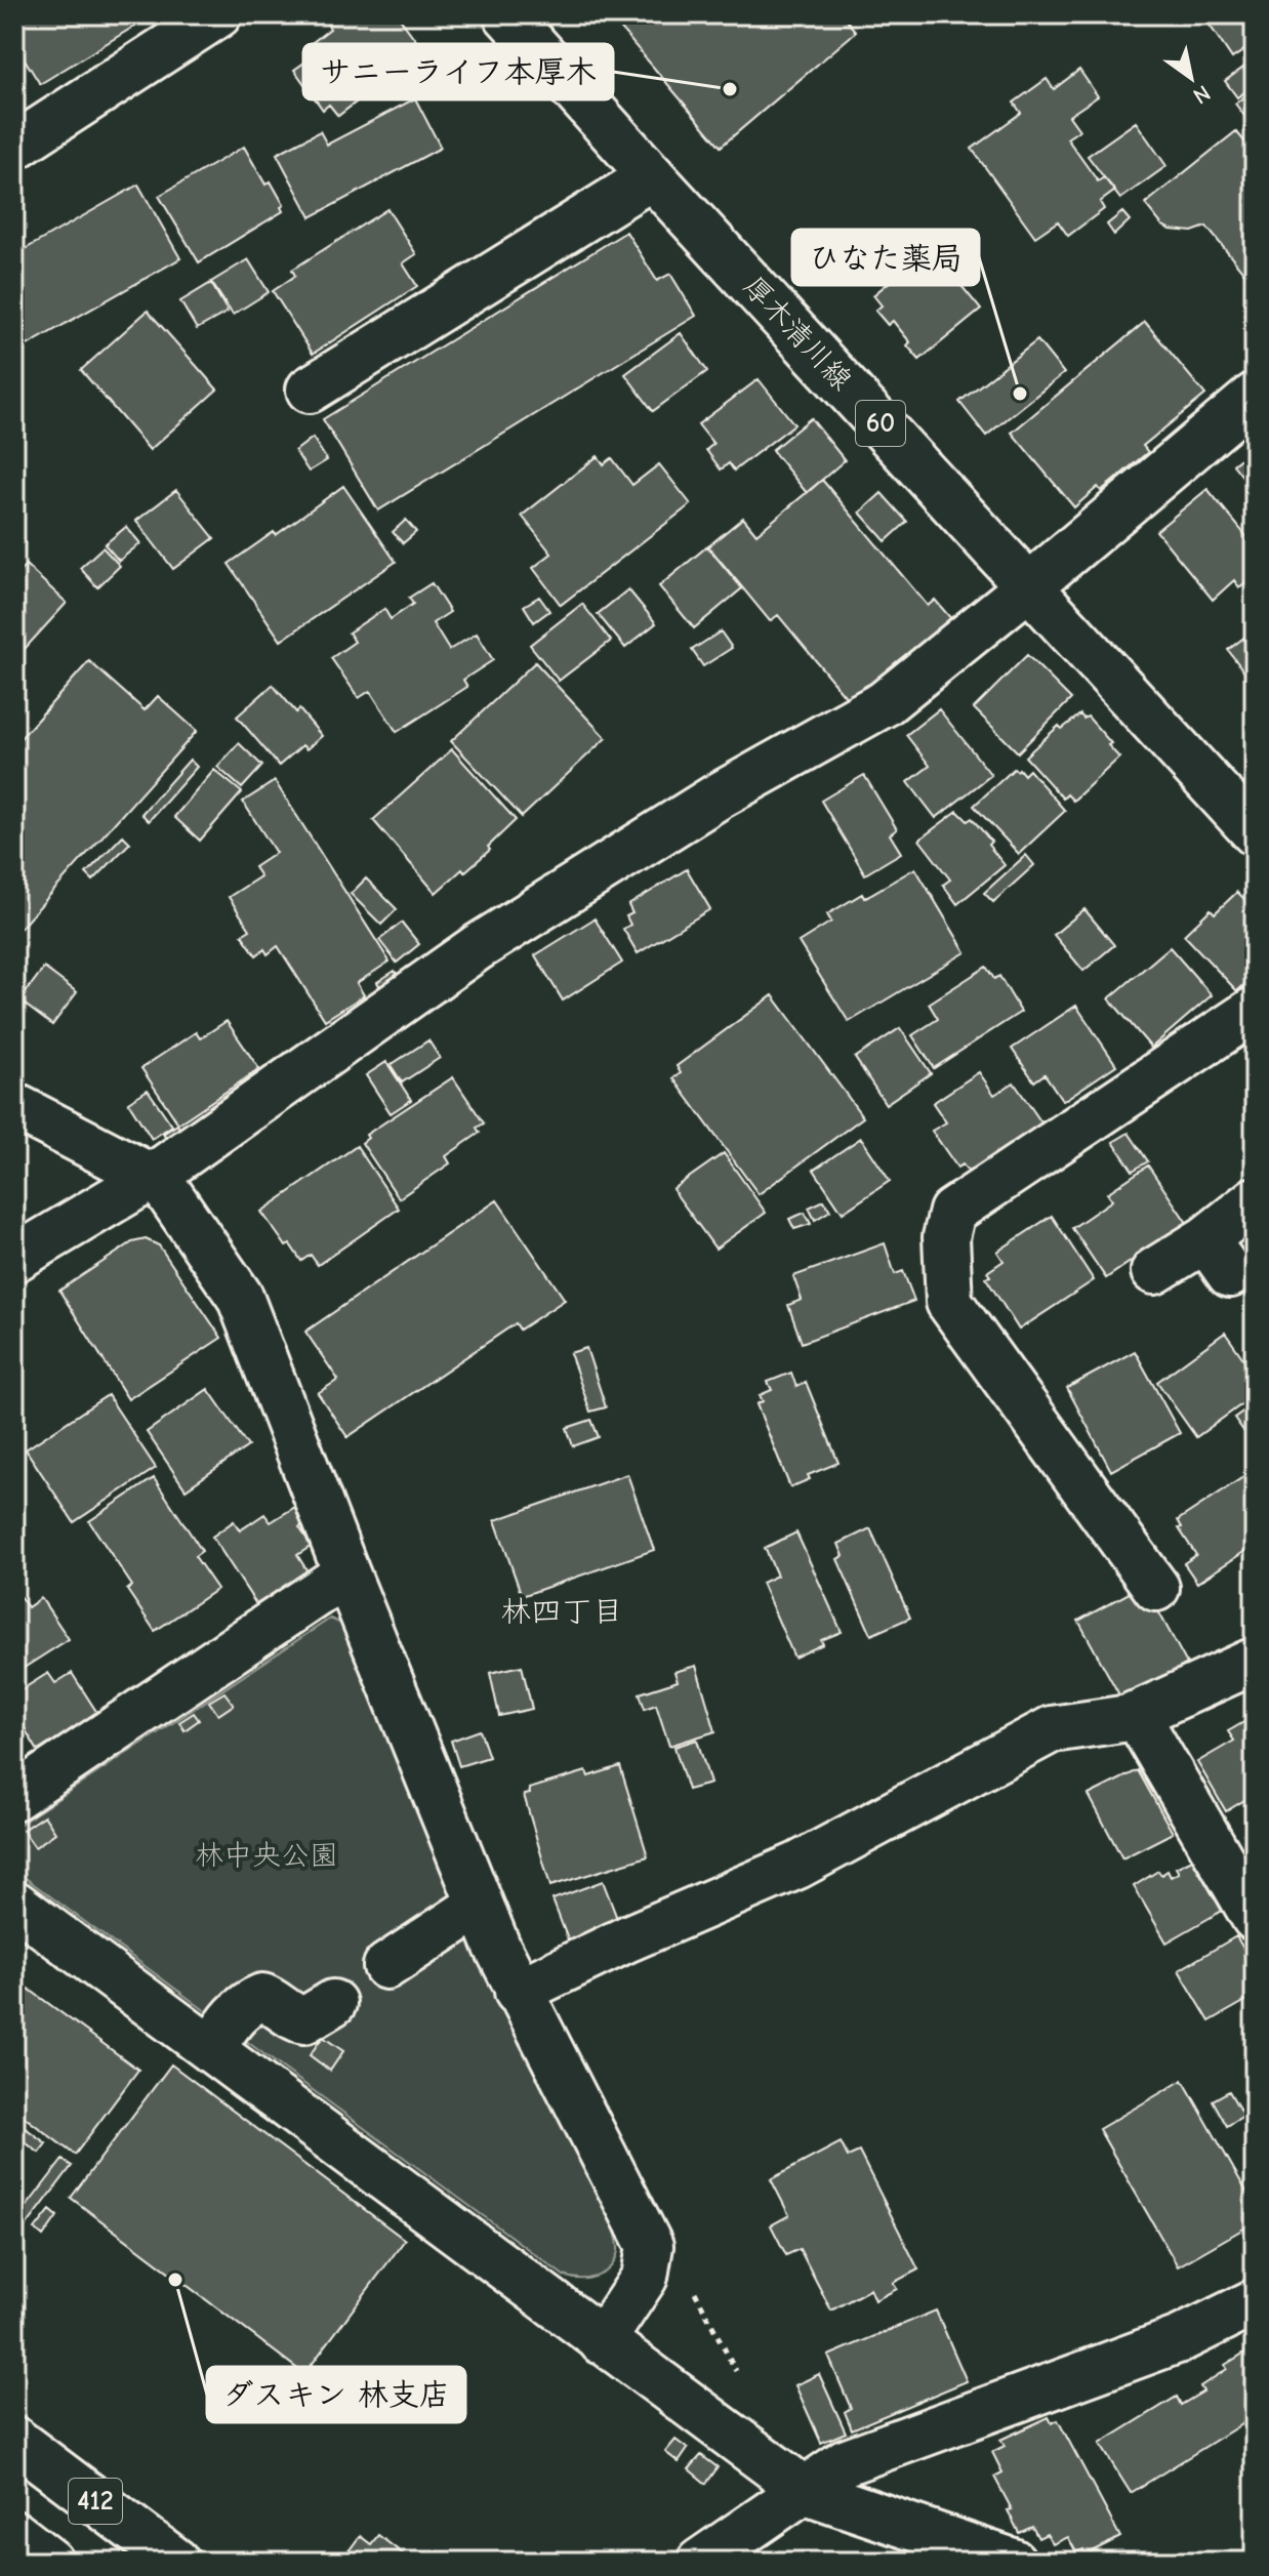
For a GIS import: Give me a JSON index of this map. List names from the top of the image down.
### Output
{
  "streets": {
    "main road": ["厚木清川線", "60", "412"]
  },
  "districts": ["林四丁目"],
  "parks": ["林中央公園"],
  "places": ["サニーライフ本厚木", "ひなた薬局", "ダスキン 林支店"],
  "north": "bottom right"
}
